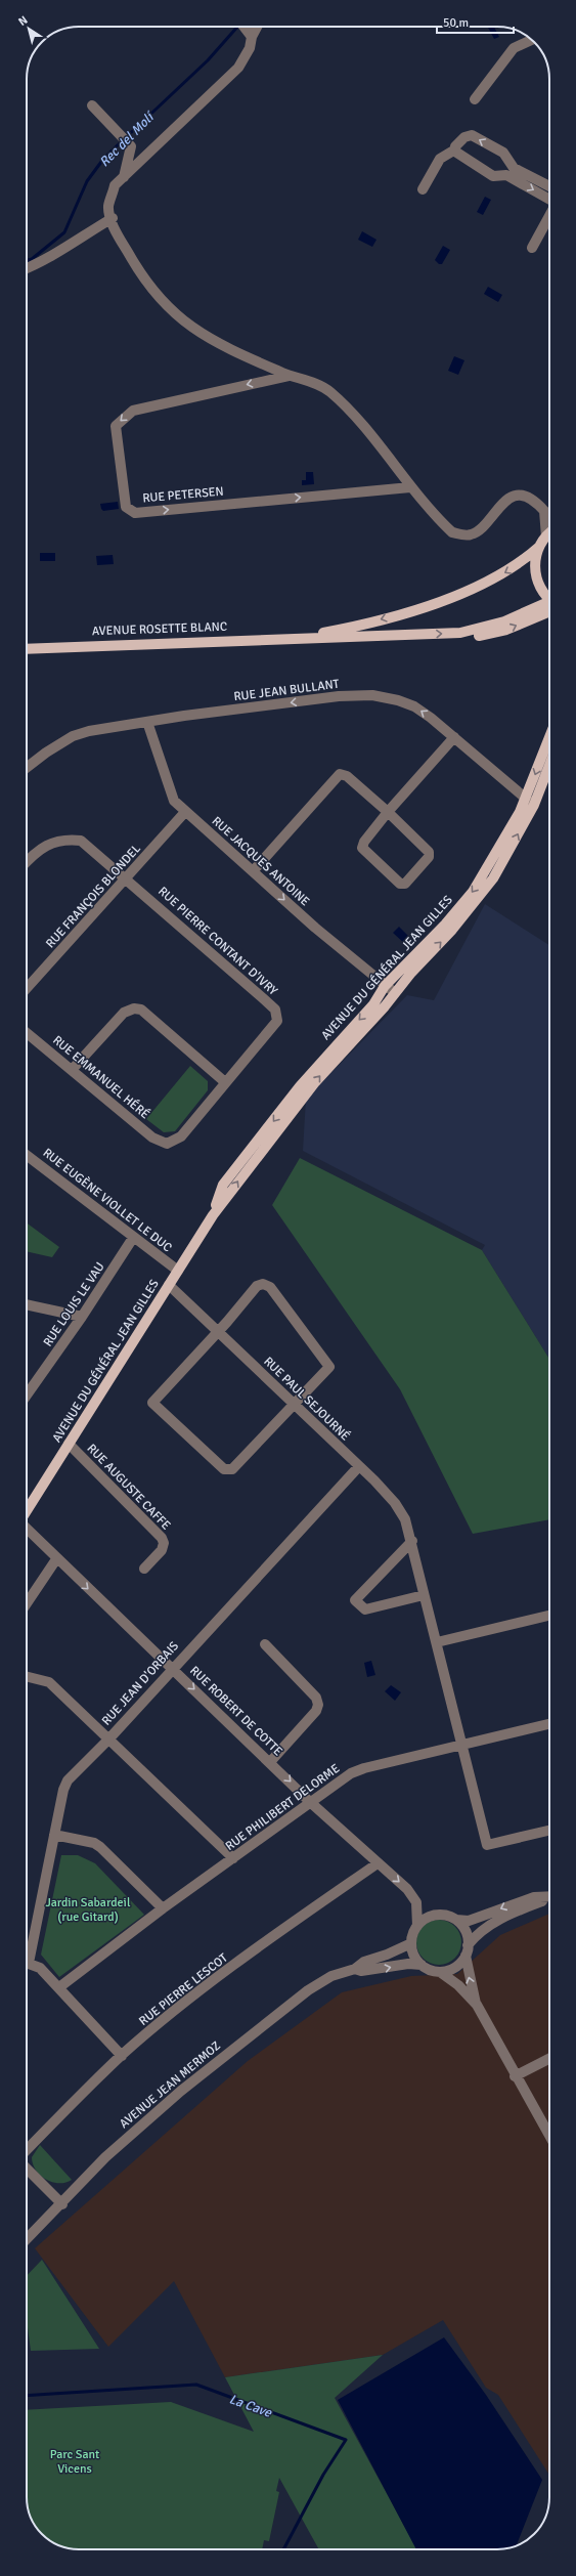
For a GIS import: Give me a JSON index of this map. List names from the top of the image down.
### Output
{
  "streets": {
    "main road": ["AVENUE ROSETTE BLANC", "AVENUE DU GÉNÉRAL JEAN GILLES"],
    "street": [
      "RUE PETERSEN",
      "RUE JEAN BULLANT",
      "RUE JACQUES ANTOINE",
      "RUE FRANÇOIS BLONDEL",
      "RUE PIERRE CONTANT D'IVRY",
      "RUE EMMANUEL HÉRÉ",
      "RUE EUGÈNE VIOLLET LE DUC",
      "RUE LOUIS LE VAU",
      "RUE PAUL SEJOURNÉ",
      "RUE AUGUSTE CAFFE",
      "RUE JEAN D'ORBAIS",
      "RUE ROBERT DE COTTE",
      "RUE PHILIBERT DELORME",
      "RUE PIERRE LESCOT",
      "AVENUE JEAN MERMOZ"
    ]
  },
  "crossings": [
    ["RUE JEAN BULLANT", "RUE JACQUES ANTOINE"],
    ["RUE JEAN BULLANT", "AVENUE DU GÉNÉRAL JEAN GILLES"],
    ["RUE JACQUES ANTOINE", "RUE FRANÇOIS BLONDEL"],
    ["RUE JACQUES ANTOINE", "AVENUE DU GÉNÉRAL JEAN GILLES"],
    ["RUE FRANÇOIS BLONDEL", "RUE PIERRE CONTANT D'IVRY"],
    ["RUE PIERRE CONTANT D'IVRY", "RUE EMMANUEL HÉRÉ"],
    ["AVENUE DU GÉNÉRAL JEAN GILLES", "RUE EUGÈNE VIOLLET LE DUC"],
    ["AVENUE DU GÉNÉRAL JEAN GILLES", "RUE PAUL SEJOURNÉ"],
    ["AVENUE DU GÉNÉRAL JEAN GILLES", "RUE AUGUSTE CAFFE"],
    ["RUE EUGÈNE VIOLLET LE DUC", "RUE LOUIS LE VAU"],
    ["RUE PAUL SEJOURNÉ", "RUE JEAN D'ORBAIS"],
    ["RUE PAUL SEJOURNÉ", "RUE PHILIBERT DELORME"],
    ["RUE JEAN D'ORBAIS", "RUE ROBERT DE COTTE"],
    ["RUE ROBERT DE COTTE", "RUE PHILIBERT DELORME"],
    ["RUE ROBERT DE COTTE", "RUE PIERRE LESCOT"],
    ["RUE ROBERT DE COTTE", "AVENUE JEAN MERMOZ"]
  ],
  "one_way": ["RUE JEAN BULLANT", "RUE JACQUES ANTOINE", "RUE ROBERT DE COTTE"],
  "water": ["Rec del Molí", "La Cave"],
  "parks": ["Jardin Sabardeil (rue Gitard)", "Parc Sant Vicens"],
  "scale_bar": "50 m",
  "north": "top left"
}
